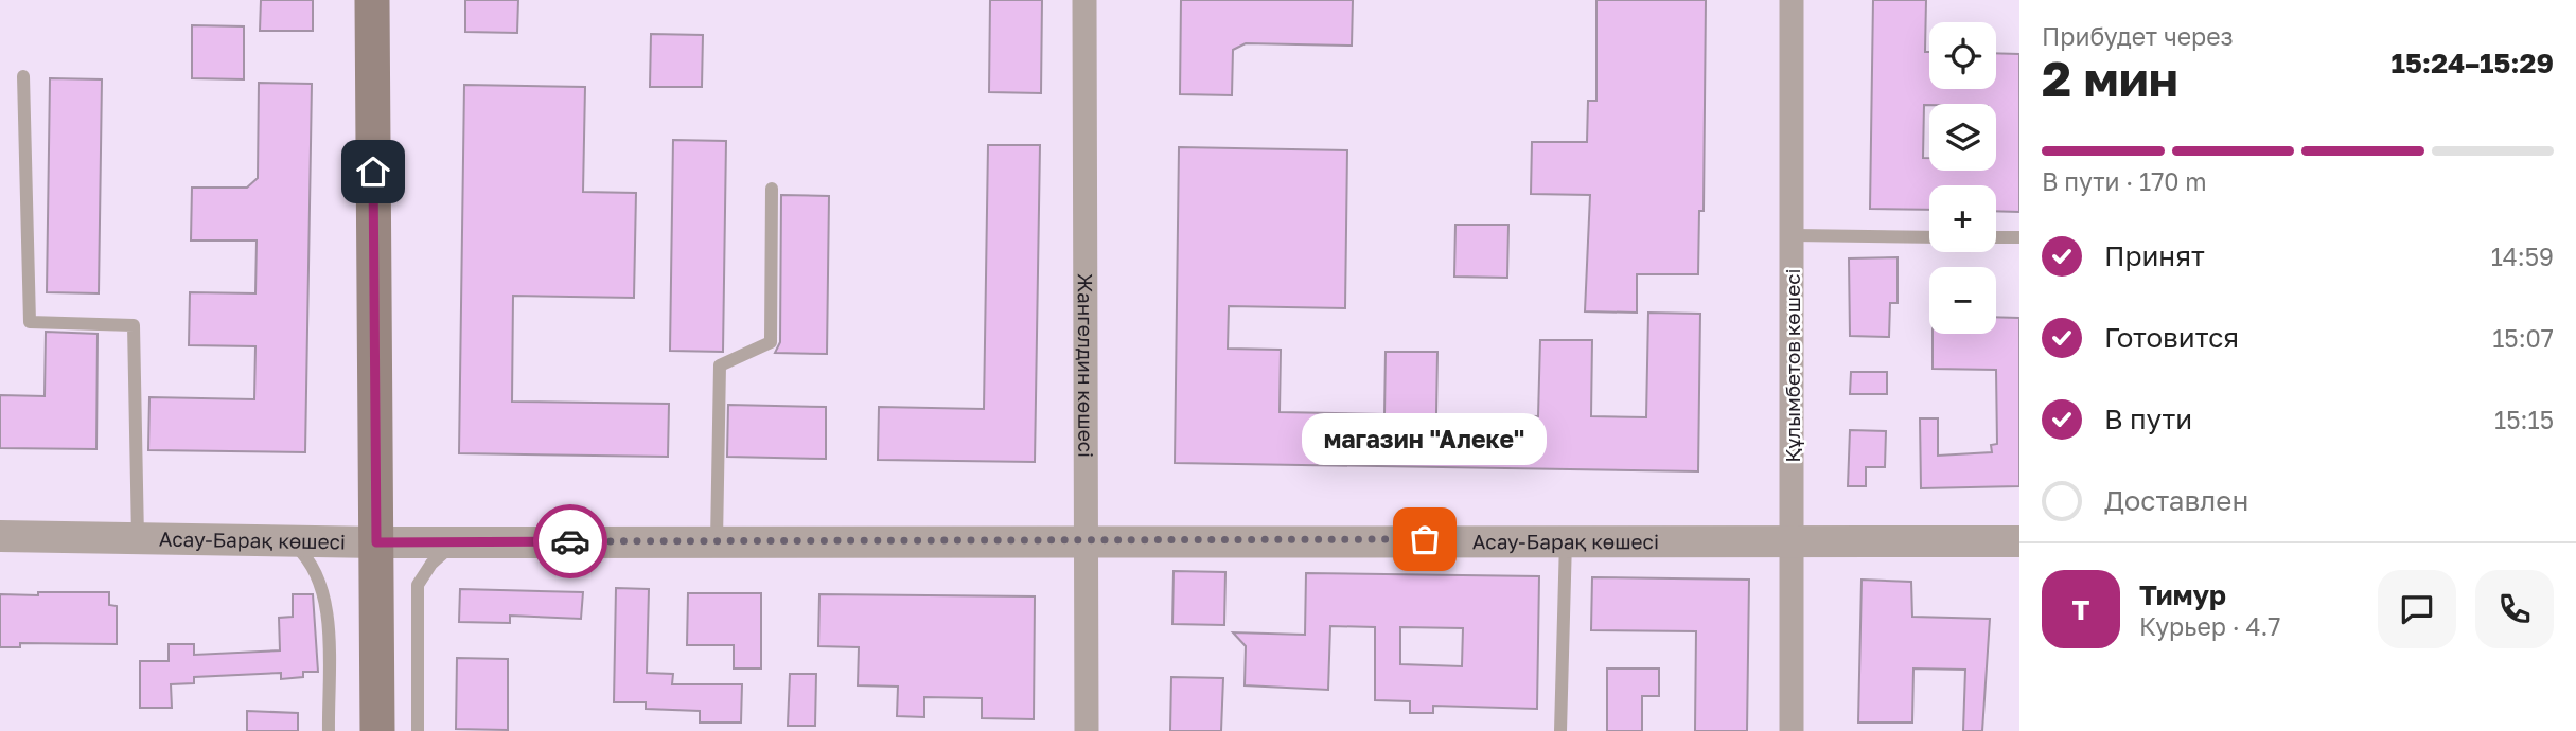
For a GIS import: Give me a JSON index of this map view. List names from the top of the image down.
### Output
{
  "streets": {
    "street": ["Жангелдин көшесі", "Құлымбетов көшесі", "Асау-Барақ көшесі"]
  },
  "crossings": [
    ["Жангелдин көшесі", "Асау-Барақ көшесі"],
    ["Құлымбетов көшесі", "Асау-Барақ көшесі"]
  ],
  "places": ["магазин \"Алеке\""],
  "page": {
    "heading": ["2 мин", "Прибудет через", "15:24–15:29"],
    "panel": ["Тимур", "Курьер · 4.7"],
    "map_buttons": ["+", "−"],
    "bar": "В пути · 170 m",
    "list": [
      ["Принят", "14:59"],
      ["Готовится", "15:07"],
      ["В пути", "15:15"],
      "Доставлен"
    ],
    "bubble": "магазин \"Алеке\"",
    "round": "Т"
  }
}
